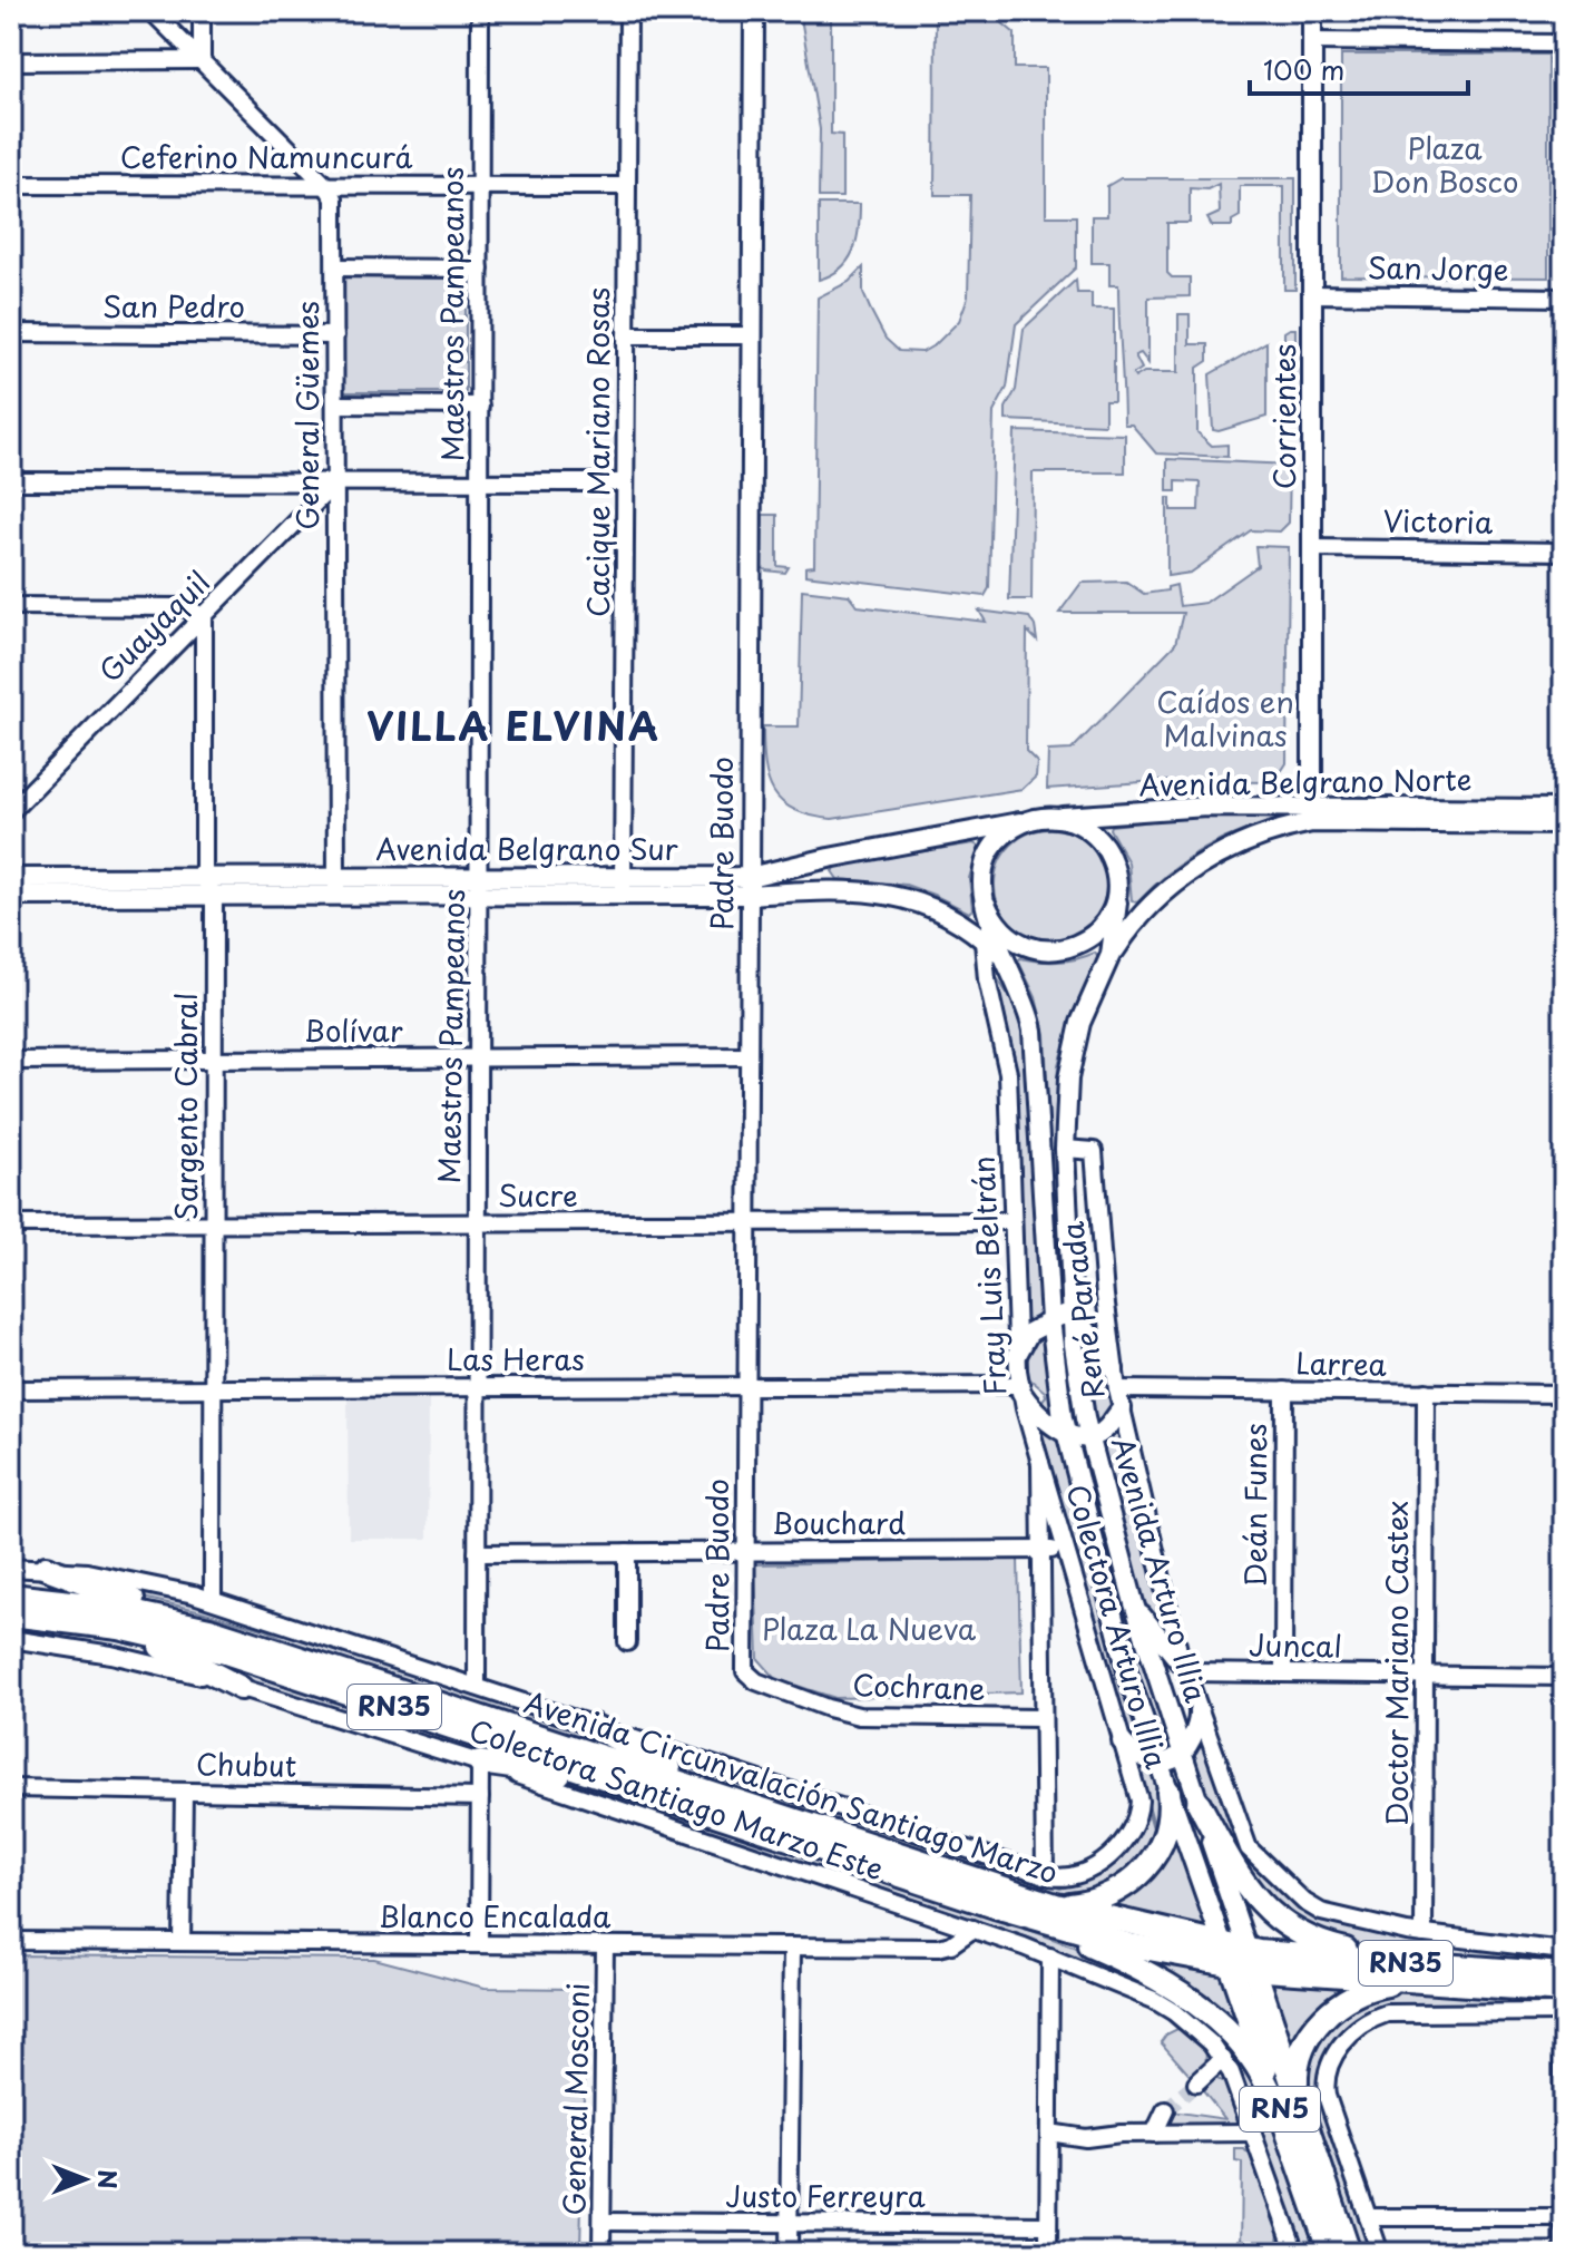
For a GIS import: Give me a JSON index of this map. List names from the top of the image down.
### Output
{
  "streets": {
    "highway": [
      "Avenida Arturo Illia",
      "RN35",
      "Avenida Circunvalación Santiago Marzo",
      "RN5"
    ],
    "main road": [
      "Corrientes",
      "Avenida Belgrano Norte",
      "Padre Buodo",
      "Avenida Belgrano Sur"
    ],
    "street": [
      "Ceferino Namuncurá",
      "San Jorge",
      "San Pedro",
      "Maestros Pampeanos",
      "General Güemes",
      "Cacique Mariano Rosas",
      "Victoria",
      "Guayaquil",
      "Bolívar",
      "Sargento Cabral",
      "Sucre",
      "Fray Luis Beltrán",
      "René Parada",
      "Las Heras",
      "Larrea",
      "Deán Funes",
      "Bouchard",
      "Colectora Arturo Illia",
      "Juncal",
      "Doctor Mariano Castex",
      "Cochrane",
      "Chubut",
      "Colectora Santiago Marzo Este",
      "Blanco Encalada",
      "General Mosconi",
      "Justo Ferreyra"
    ]
  },
  "crossings": [
    ["Ceferino Namuncurá", "Maestros Pampeanos"],
    ["Ceferino Namuncurá", "General Güemes"],
    ["Ceferino Namuncurá", "Cacique Mariano Rosas"],
    ["San Jorge", "Corrientes"],
    ["San Pedro", "General Güemes"],
    ["Maestros Pampeanos", "Avenida Belgrano Sur"],
    ["Maestros Pampeanos", "Bolívar"],
    ["Maestros Pampeanos", "Sucre"],
    ["Maestros Pampeanos", "Las Heras"],
    ["Maestros Pampeanos", "Bouchard"],
    ["Maestros Pampeanos", "Colectora Santiago Marzo Este"],
    ["General Güemes", "Guayaquil"],
    ["General Güemes", "Avenida Belgrano Sur"],
    ["Corrientes", "Victoria"],
    ["Corrientes", "Avenida Belgrano Norte"],
    ["Cacique Mariano Rosas", "Avenida Belgrano Sur"],
    ["Guayaquil", "Sargento Cabral"],
    ["Avenida Belgrano Norte", "Avenida Belgrano Sur"],
    ["Avenida Belgrano Norte", "Avenida Arturo Illia"],
    ["Padre Buodo", "Avenida Belgrano Sur"],
    ["Padre Buodo", "Bolívar"],
    ["Padre Buodo", "Sucre"],
    ["Padre Buodo", "Las Heras"],
    ["Padre Buodo", "Bouchard"],
    ["Padre Buodo", "Cochrane"],
    ["Avenida Belgrano Sur", "Sargento Cabral"],
    ["Avenida Belgrano Sur", "Fray Luis Beltrán"],
    ["Avenida Belgrano Sur", "Avenida Arturo Illia"],
    ["Bolívar", "Sargento Cabral"],
    ["Sargento Cabral", "Sucre"],
    ["Sargento Cabral", "Las Heras"],
    ["Sargento Cabral", "Colectora Santiago Marzo Este"],
    ["Sucre", "Fray Luis Beltrán"],
    ["Fray Luis Beltrán", "Las Heras"],
    ["Fray Luis Beltrán", "Bouchard"],
    ["Fray Luis Beltrán", "Avenida Arturo Illia"],
    ["Fray Luis Beltrán", "Colectora Arturo Illia"],
    ["Fray Luis Beltrán", "Cochrane"],
    ["Fray Luis Beltrán", "Colectora Santiago Marzo Este"],
    ["René Parada", "Larrea"],
    ["René Parada", "Avenida Arturo Illia"],
    ["René Parada", "Juncal"],
    ["René Parada", "Doctor Mariano Castex"],
    ["Larrea", "Deán Funes"],
    ["Larrea", "Doctor Mariano Castex"],
    ["Deán Funes", "Juncal"],
    ["Bouchard", "Colectora Arturo Illia"],
    ["Avenida Arturo Illia", "Avenida Circunvalación Santiago Marzo"],
    ["Colectora Arturo Illia", "Colectora Santiago Marzo Este"],
    ["Juncal", "Doctor Mariano Castex"],
    ["Colectora Santiago Marzo Este", "Blanco Encalada"],
    ["Blanco Encalada", "General Mosconi"],
    ["General Mosconi", "Justo Ferreyra"]
  ],
  "districts": ["VILLA ELVINA"],
  "parks": ["Plaza Don Bosco", "Caídos en Malvinas", "Plaza La Nueva"],
  "scale_bar": "100 m",
  "north": "right"
}
